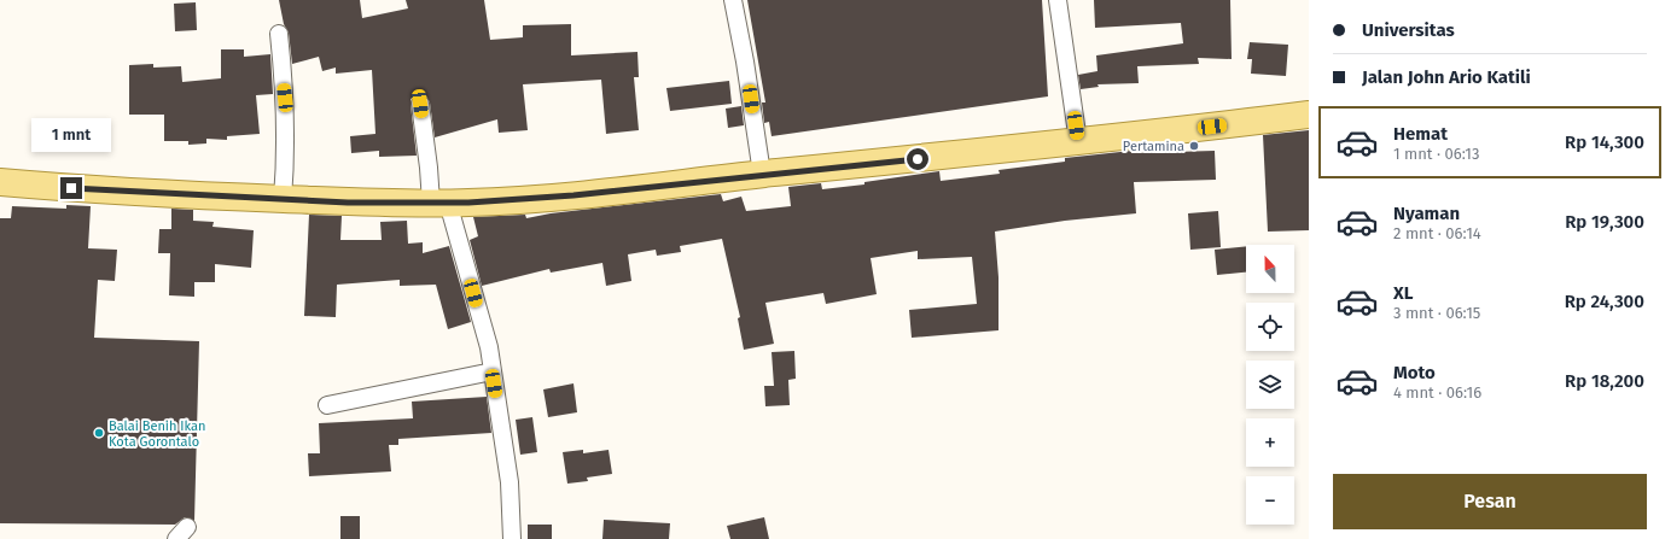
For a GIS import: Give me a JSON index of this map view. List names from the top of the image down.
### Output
{
  "places": ["Pertamina", "Balai Benih Ikan Kota Gorontalo"],
  "north": "top",
  "page": {
    "banner": ["Universitas", "Jalan John Ario Katili"],
    "list": [
      {
        "name": "Hemat",
        "note": "1 mnt · 06:13",
        "value": "Rp 14,300"
      },
      {
        "name": "Nyaman",
        "note": "2 mnt · 06:14",
        "value": "Rp 19,300"
      },
      {
        "name": "XL",
        "note": "3 mnt · 06:15",
        "value": "Rp 24,300"
      },
      {
        "name": "Moto",
        "note": "4 mnt · 06:16",
        "value": "Rp 18,200"
      }
    ],
    "bubble": "1 mnt",
    "map_buttons": ["+", "−"],
    "buttons": "Pesan"
  }
}
